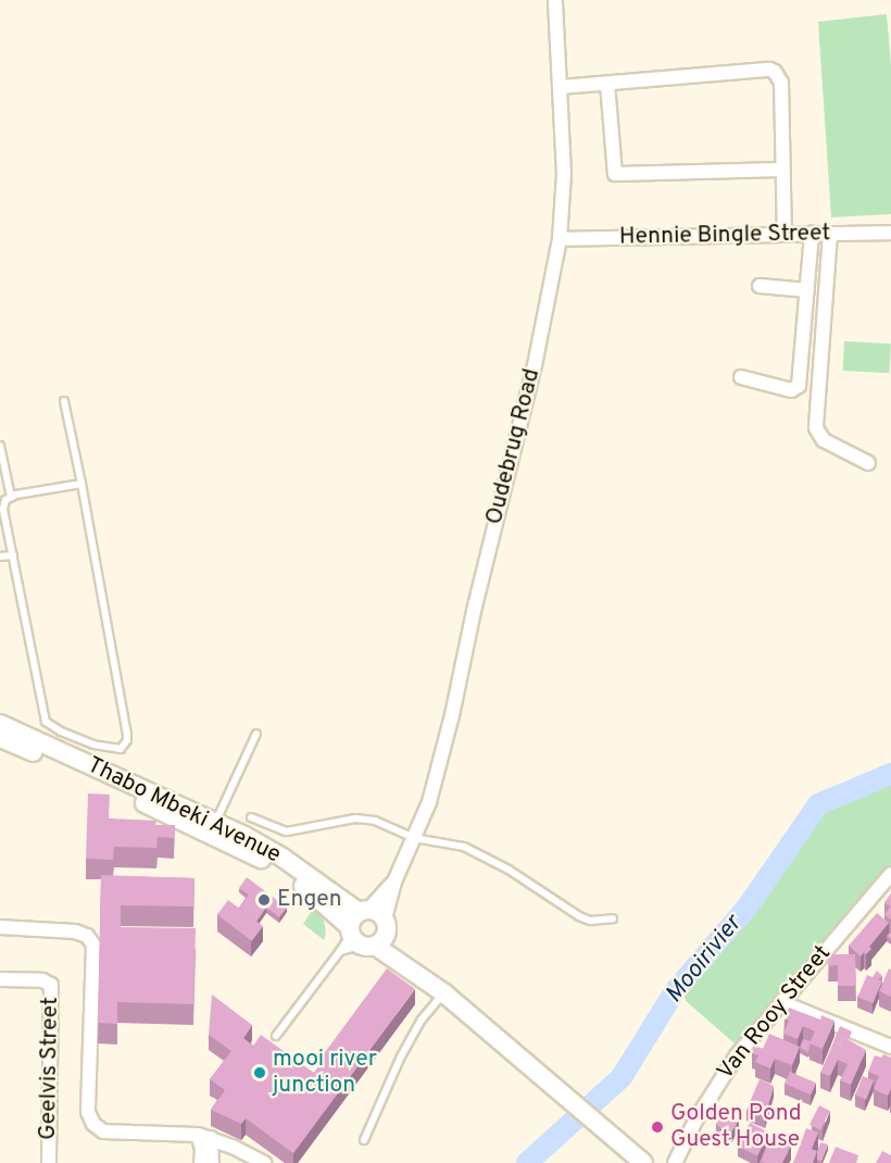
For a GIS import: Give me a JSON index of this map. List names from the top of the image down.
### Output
{
  "streets": {
    "main road": ["Thabo Mbeki Avenue"],
    "street": [
      "Hennie Bingle Street",
      "Oudebrug Road",
      "Van Rooy Street",
      "Geelvis Street"
    ]
  },
  "crossings": [
    ["Hennie Bingle Street", "Oudebrug Road"],
    ["Oudebrug Road", "Thabo Mbeki Avenue"]
  ],
  "water": ["Mooirivier"],
  "places": ["Engen", "mooi river junction", "Golden Pond Guest House"]
}
